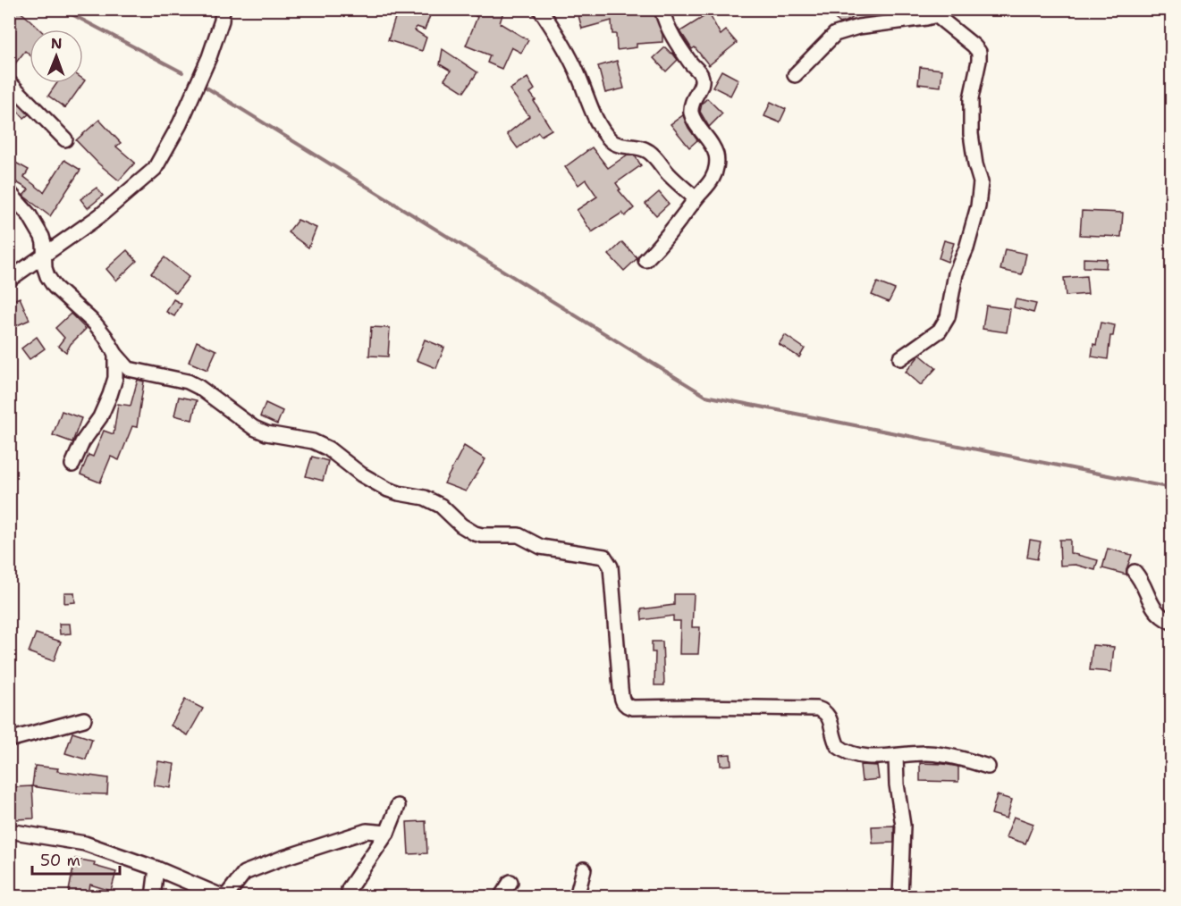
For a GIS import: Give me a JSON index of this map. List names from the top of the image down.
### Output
{
  "scale_bar": "50 m",
  "north": "top"
}
